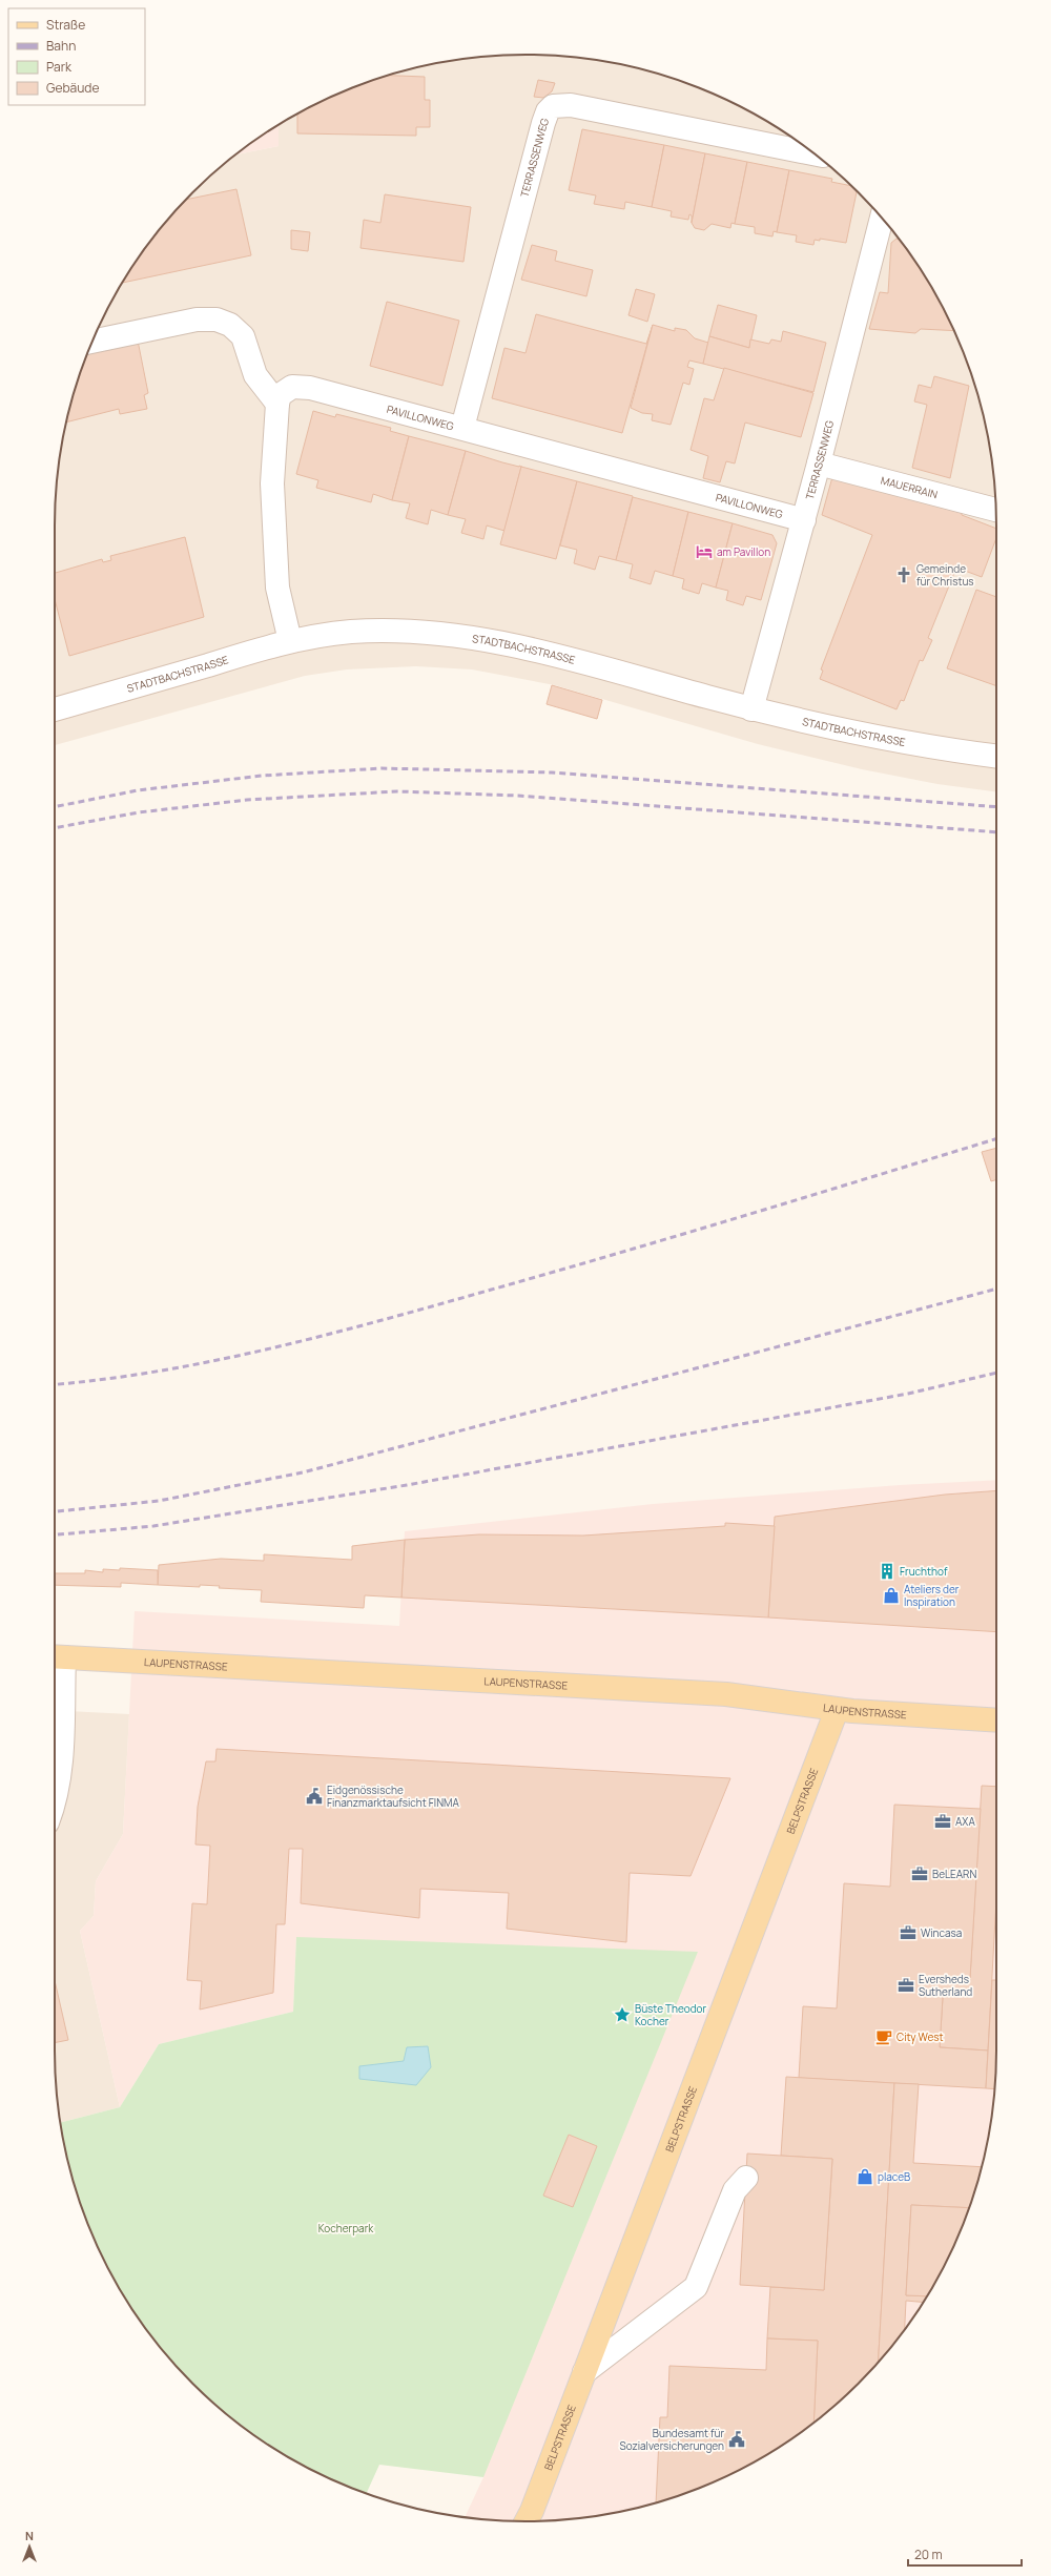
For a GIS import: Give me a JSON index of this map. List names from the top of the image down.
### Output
{
  "streets": {
    "main road": ["LAUPENSTRASSE", "BELPSTRASSE"],
    "street": [
      "TERRASSENWEG",
      "PAVILLONWEG",
      "MAUERRAIN",
      "STADTBACHSTRASSE"
    ]
  },
  "crossings": [
    ["TERRASSENWEG", "PAVILLONWEG"],
    ["TERRASSENWEG", "MAUERRAIN"],
    ["TERRASSENWEG", "STADTBACHSTRASSE"],
    ["LAUPENSTRASSE", "BELPSTRASSE"]
  ],
  "parks": ["Kocherpark"],
  "places": {
    "hotel": ["am Pavillon"],
    "church": ["Gemeinde für Christus"],
    "building": ["Fruchthof"],
    "shop": ["Ateliers der Inspiration", "placeB"],
    "public building": ["Eidgenössische Finanzmarktaufsicht FINMA", "Bundesamt für Sozialversicherungen"],
    "office": [
      "AXA",
      "BeLEARN",
      "Wincasa",
      "Eversheds Sutherland"
    ],
    "place": ["Büste Theodor Kocher"],
    "cafe": ["City West"]
  },
  "legend": [
    "Straße",
    "Bahn",
    "Park",
    "Gebäude"
  ],
  "scale_bar": "20 m",
  "north": "top"
}
